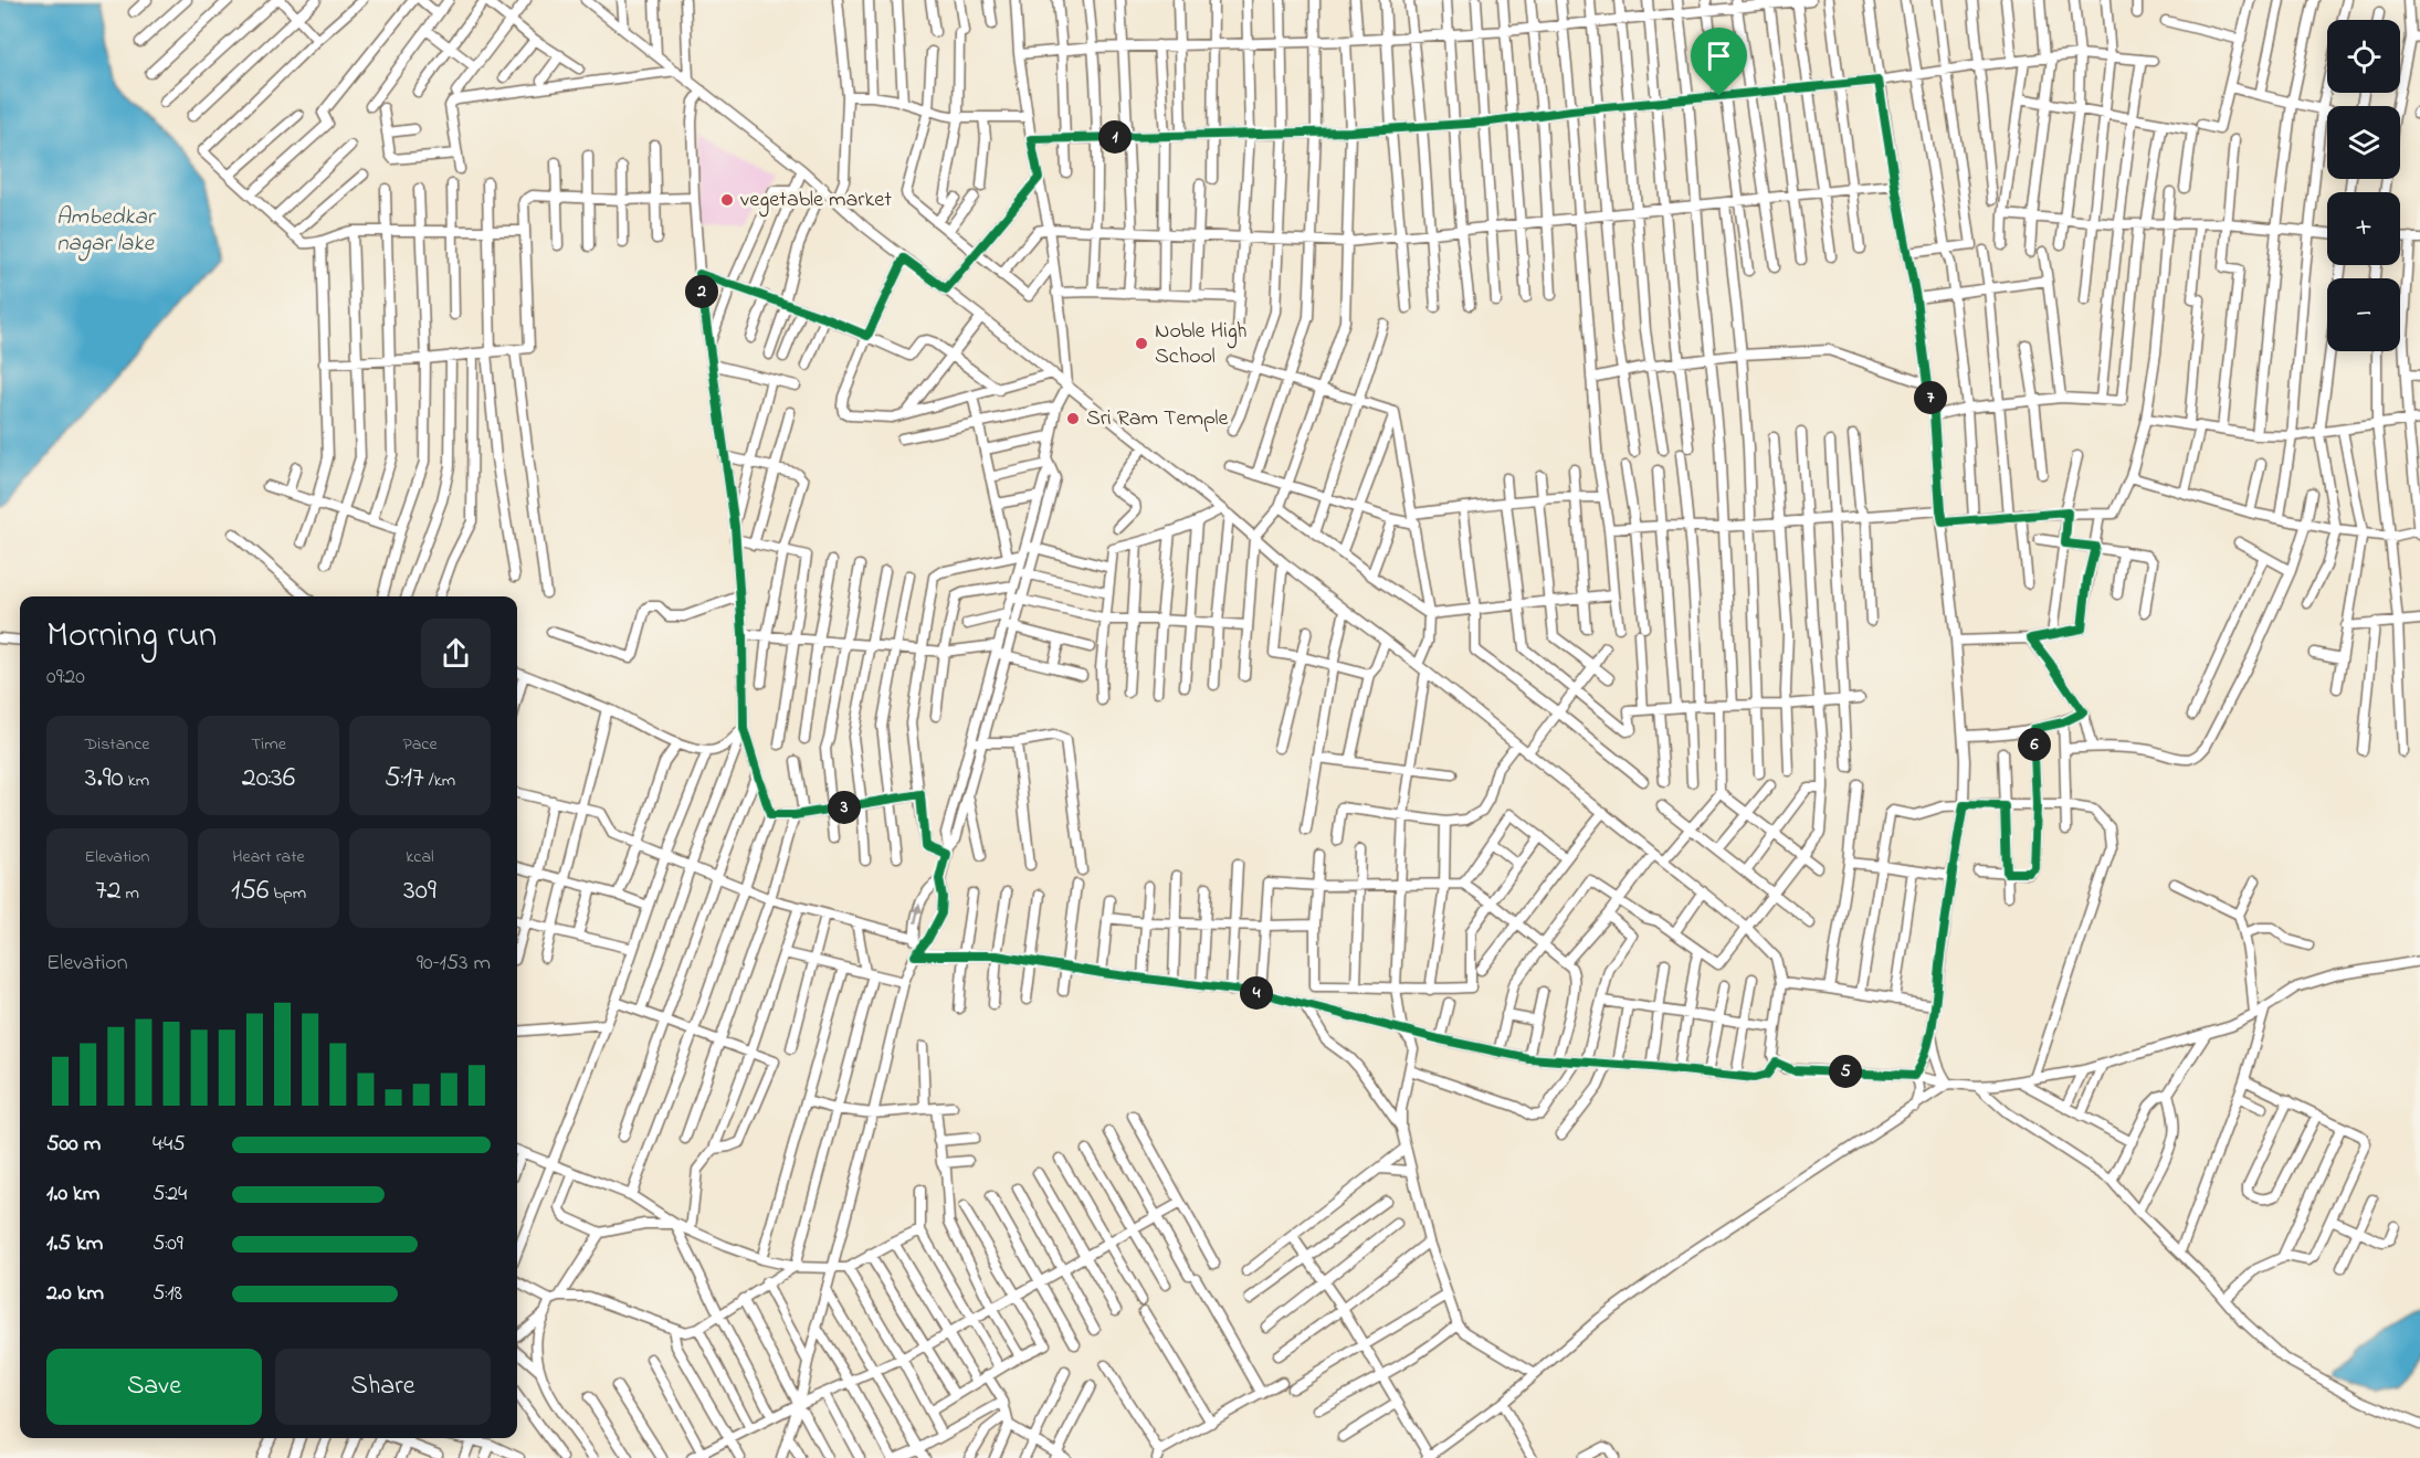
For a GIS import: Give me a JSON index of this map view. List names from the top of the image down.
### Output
{
  "water": ["Ambedkar nagar lake"],
  "places": ["vegetable market", "Noble High School", "Sri Ram Temple"],
  "page": {
    "map_buttons": ["+", "−"],
    "pins": [
      "1",
      "2",
      "7",
      "6",
      "3",
      "4",
      "5"
    ],
    "heading": ["Morning run", "09:20"],
    "stats": [
      ["Distance", "3.90 km"],
      ["Time", "20:36"],
      ["Pace", "5:17 /km"],
      ["Elevation", "72 m"],
      ["Heart rate", "156 bpm"],
      ["kcal", "309"]
    ],
    "chart": ["Elevation", "90–153 m"],
    "list": [
      {
        "name": "500 m",
        "note": "4:45"
      },
      {
        "name": "1.0 km",
        "note": "5:24"
      },
      {
        "name": "1.5 km",
        "note": "5:09"
      },
      {
        "name": "2.0 km",
        "note": "5:18"
      }
    ],
    "buttons": ["Save", "Share"]
  }
}
